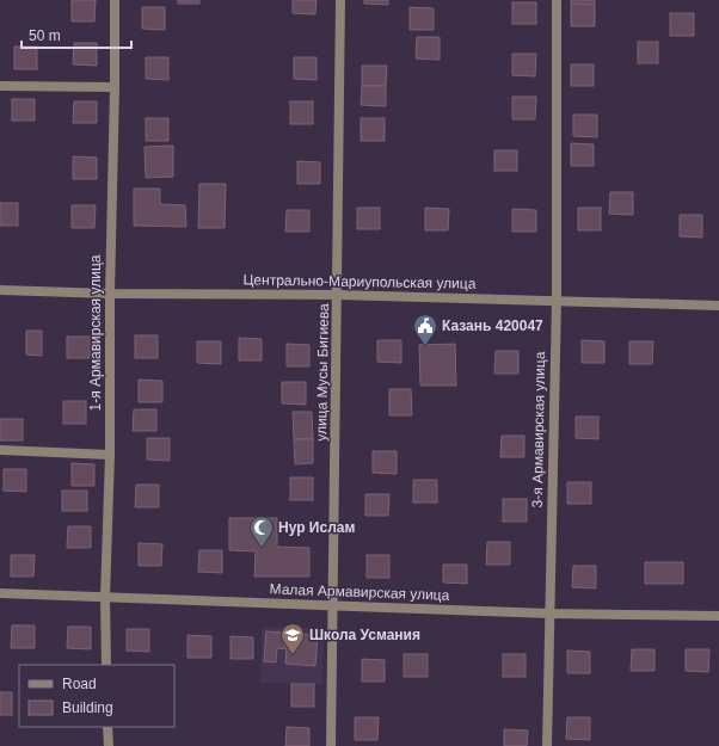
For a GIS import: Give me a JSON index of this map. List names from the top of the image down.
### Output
{
  "streets": {
    "street": [
      "Центрально-Мариупольская улица",
      "1-я Армавирская улица",
      "улица Мусы Бигиева",
      "3-я Армавирская улица",
      "Малая Армавирская улица"
    ]
  },
  "crossings": [
    ["Центрально-Мариупольская улица", "1-я Армавирская улица"],
    ["Центрально-Мариупольская улица", "улица Мусы Бигиева"],
    ["Центрально-Мариупольская улица", "3-я Армавирская улица"],
    ["1-я Армавирская улица", "Малая Армавирская улица"],
    ["улица Мусы Бигиева", "Малая Армавирская улица"],
    ["3-я Армавирская улица", "Малая Армавирская улица"]
  ],
  "places": {
    "public building": ["Казань 420047"],
    "mosque": ["Нур Ислам"],
    "school or university": ["Школа Усмания"]
  },
  "legend": ["Road", "Building"],
  "scale_bar": "50 m"
}
